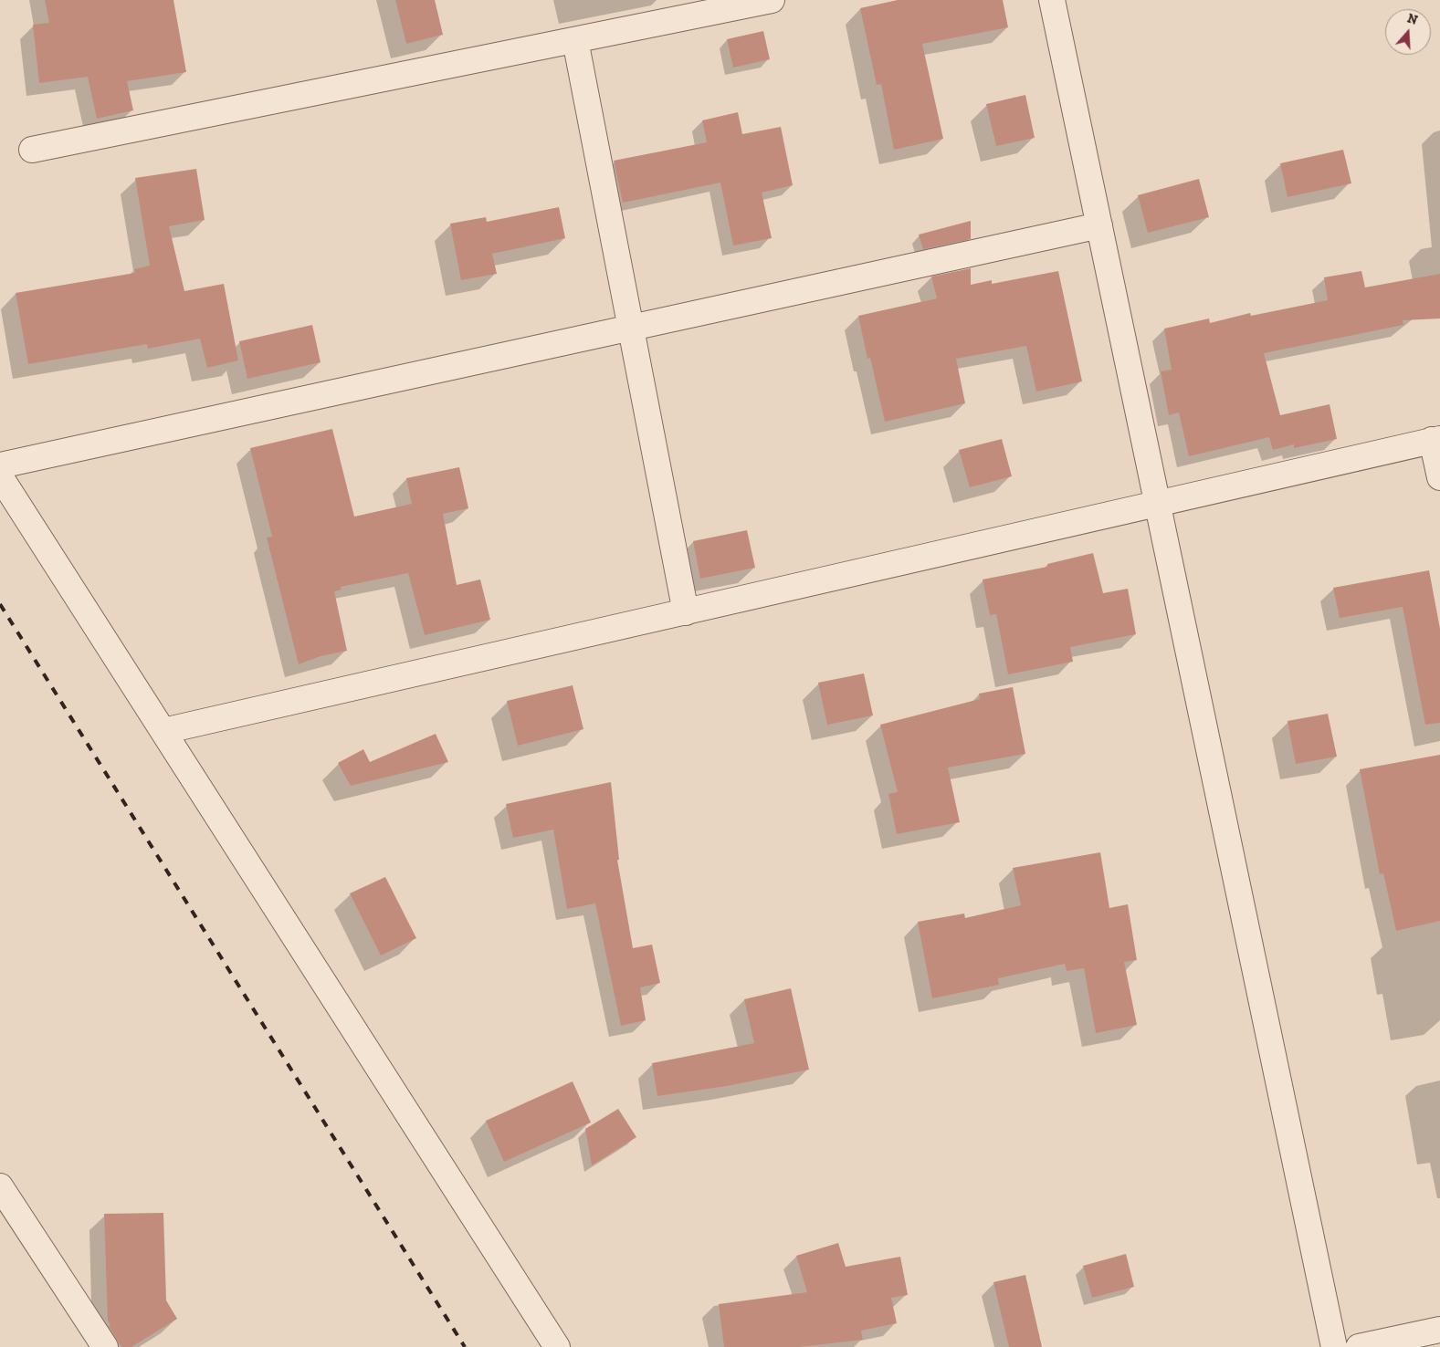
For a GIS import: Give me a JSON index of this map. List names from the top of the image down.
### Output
{
  "north": "top"
}
